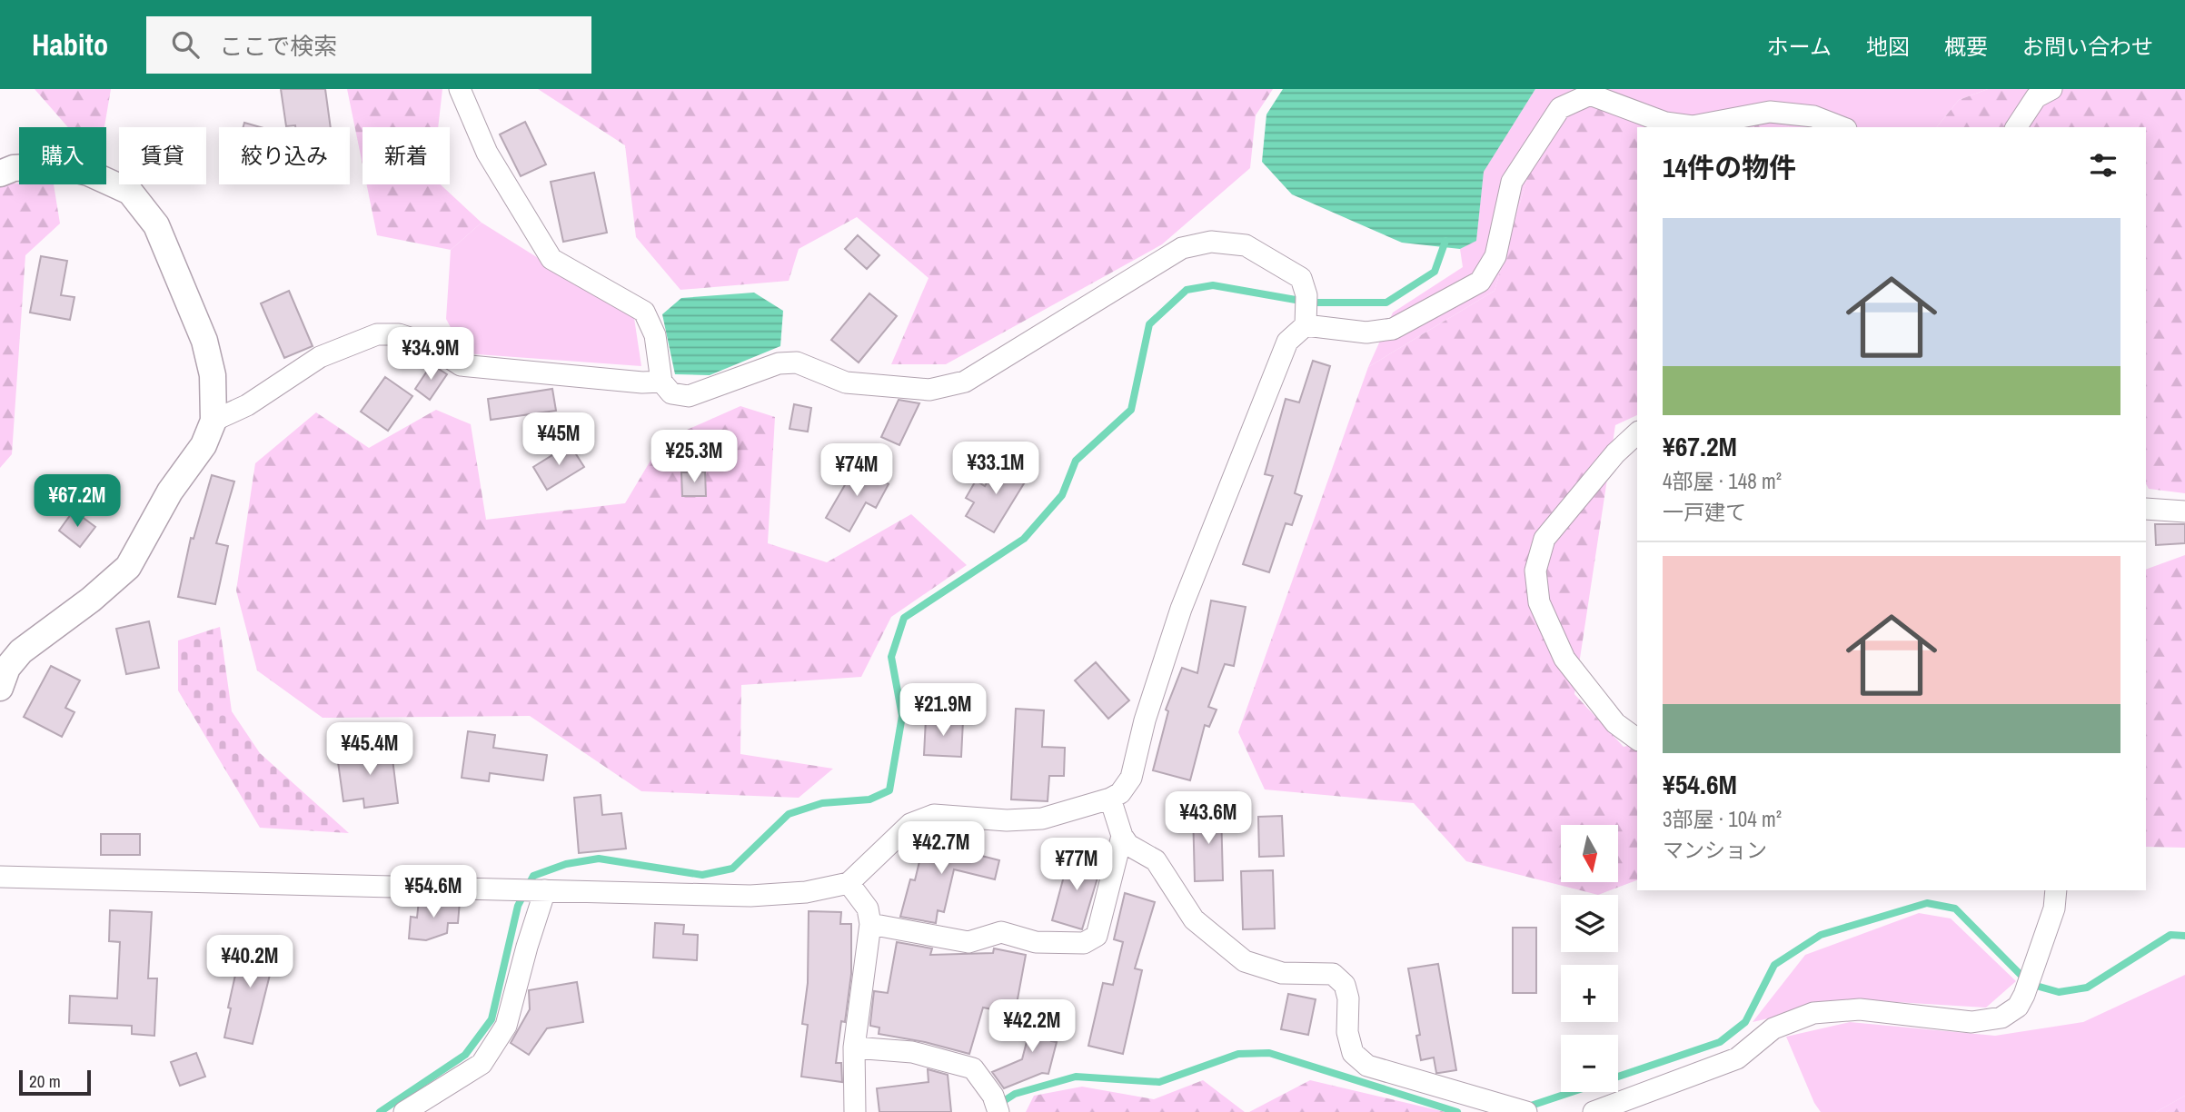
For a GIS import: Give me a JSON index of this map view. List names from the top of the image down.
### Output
{
  "scale_bar": "20 m",
  "north": "bottom",
  "page": {
    "header": "Habito",
    "search": "ここで検索",
    "nav": [
      "ホーム",
      "地図",
      "概要",
      "お問い合わせ"
    ],
    "chip": [
      "購入",
      "賃貸",
      "絞り込み",
      "新着"
    ],
    "heading": "14件の物件",
    "list": [
      {
        "name": "¥67.2M",
        "note": "4部屋 · 148 m² · 一戸建て"
      },
      {
        "name": "¥54.6M",
        "note": "3部屋 · 104 m² · マンション"
      }
    ],
    "price": [
      "¥34.9M",
      "¥45M",
      "¥25.3M",
      "¥33.1M",
      "¥74M",
      "¥67.2M",
      "¥21.9M",
      "¥45.4M",
      "¥43.6M",
      "¥42.7M",
      "¥77M",
      "¥54.6M",
      "¥40.2M",
      "¥42.2M"
    ],
    "map_buttons": ["+", "−"],
    "scale": "20 m"
  }
}
